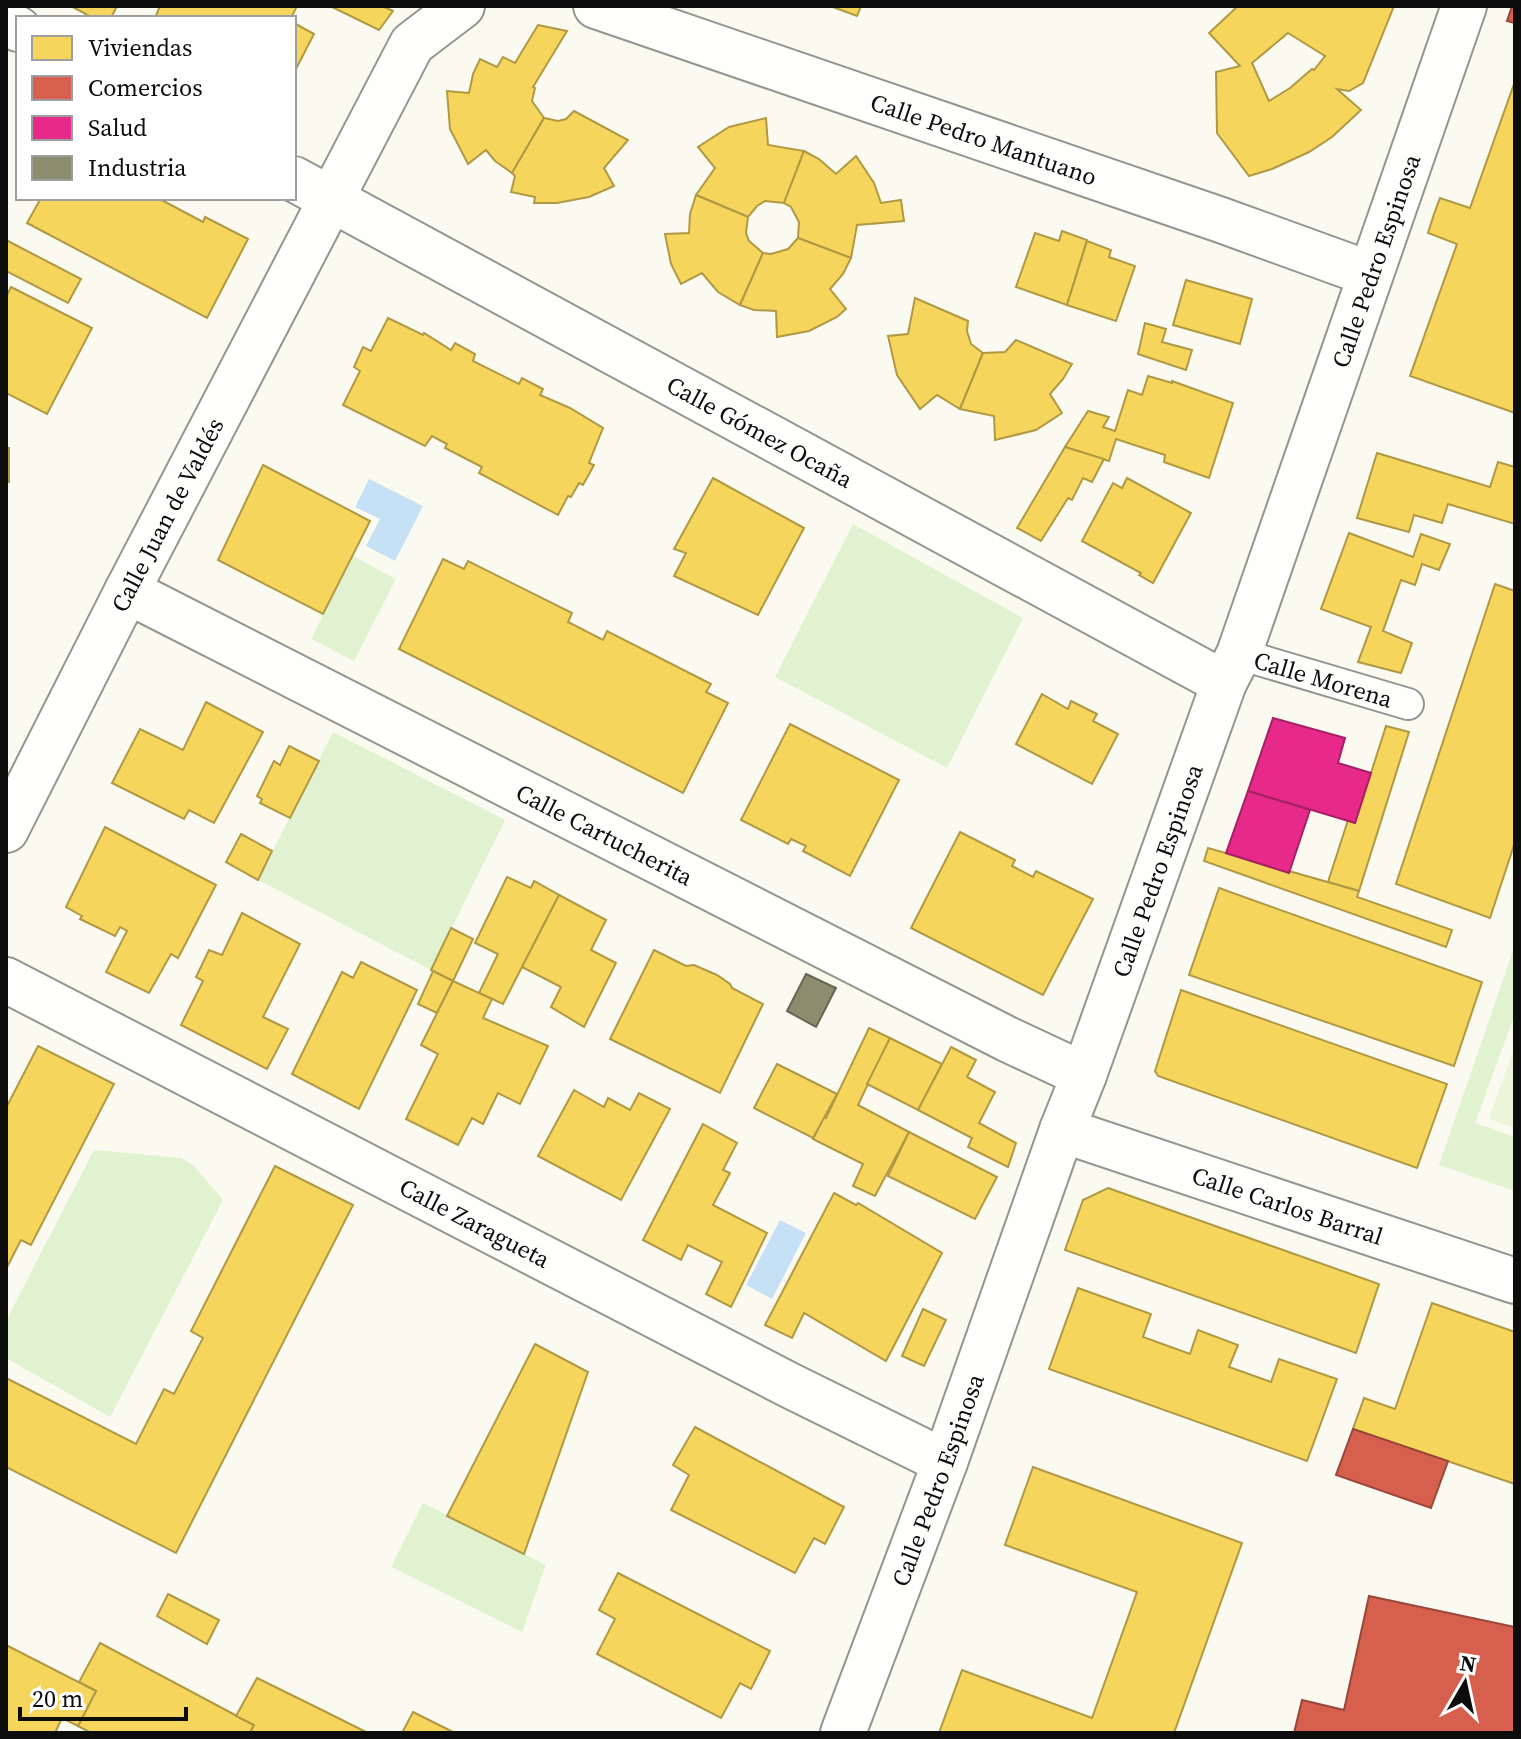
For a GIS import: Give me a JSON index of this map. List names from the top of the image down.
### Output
{
  "streets": {
    "street": [
      "Calle Pedro Mantuano",
      "Calle Pedro Espinosa",
      "Calle Gómez Ocaña",
      "Calle Juan de Valdés",
      "Calle Cartucherita",
      "Calle Carlos Barral",
      "Calle Zaragueta"
    ],
    "lane": ["Calle Morena"]
  },
  "crossings": [
    ["Calle Pedro Mantuano", "Calle Pedro Espinosa"],
    ["Calle Pedro Espinosa", "Calle Gómez Ocaña"],
    ["Calle Pedro Espinosa", "Calle Morena"],
    ["Calle Pedro Espinosa", "Calle Cartucherita"],
    ["Calle Pedro Espinosa", "Calle Carlos Barral"],
    ["Calle Pedro Espinosa", "Calle Zaragueta"],
    ["Calle Gómez Ocaña", "Calle Juan de Valdés"],
    ["Calle Gómez Ocaña", "Calle Morena"],
    ["Calle Juan de Valdés", "Calle Cartucherita"]
  ],
  "legend": [
    "Viviendas",
    "Comercios",
    "Salud",
    "Industria"
  ],
  "scale_bar": "20 m",
  "north": "top"
}
